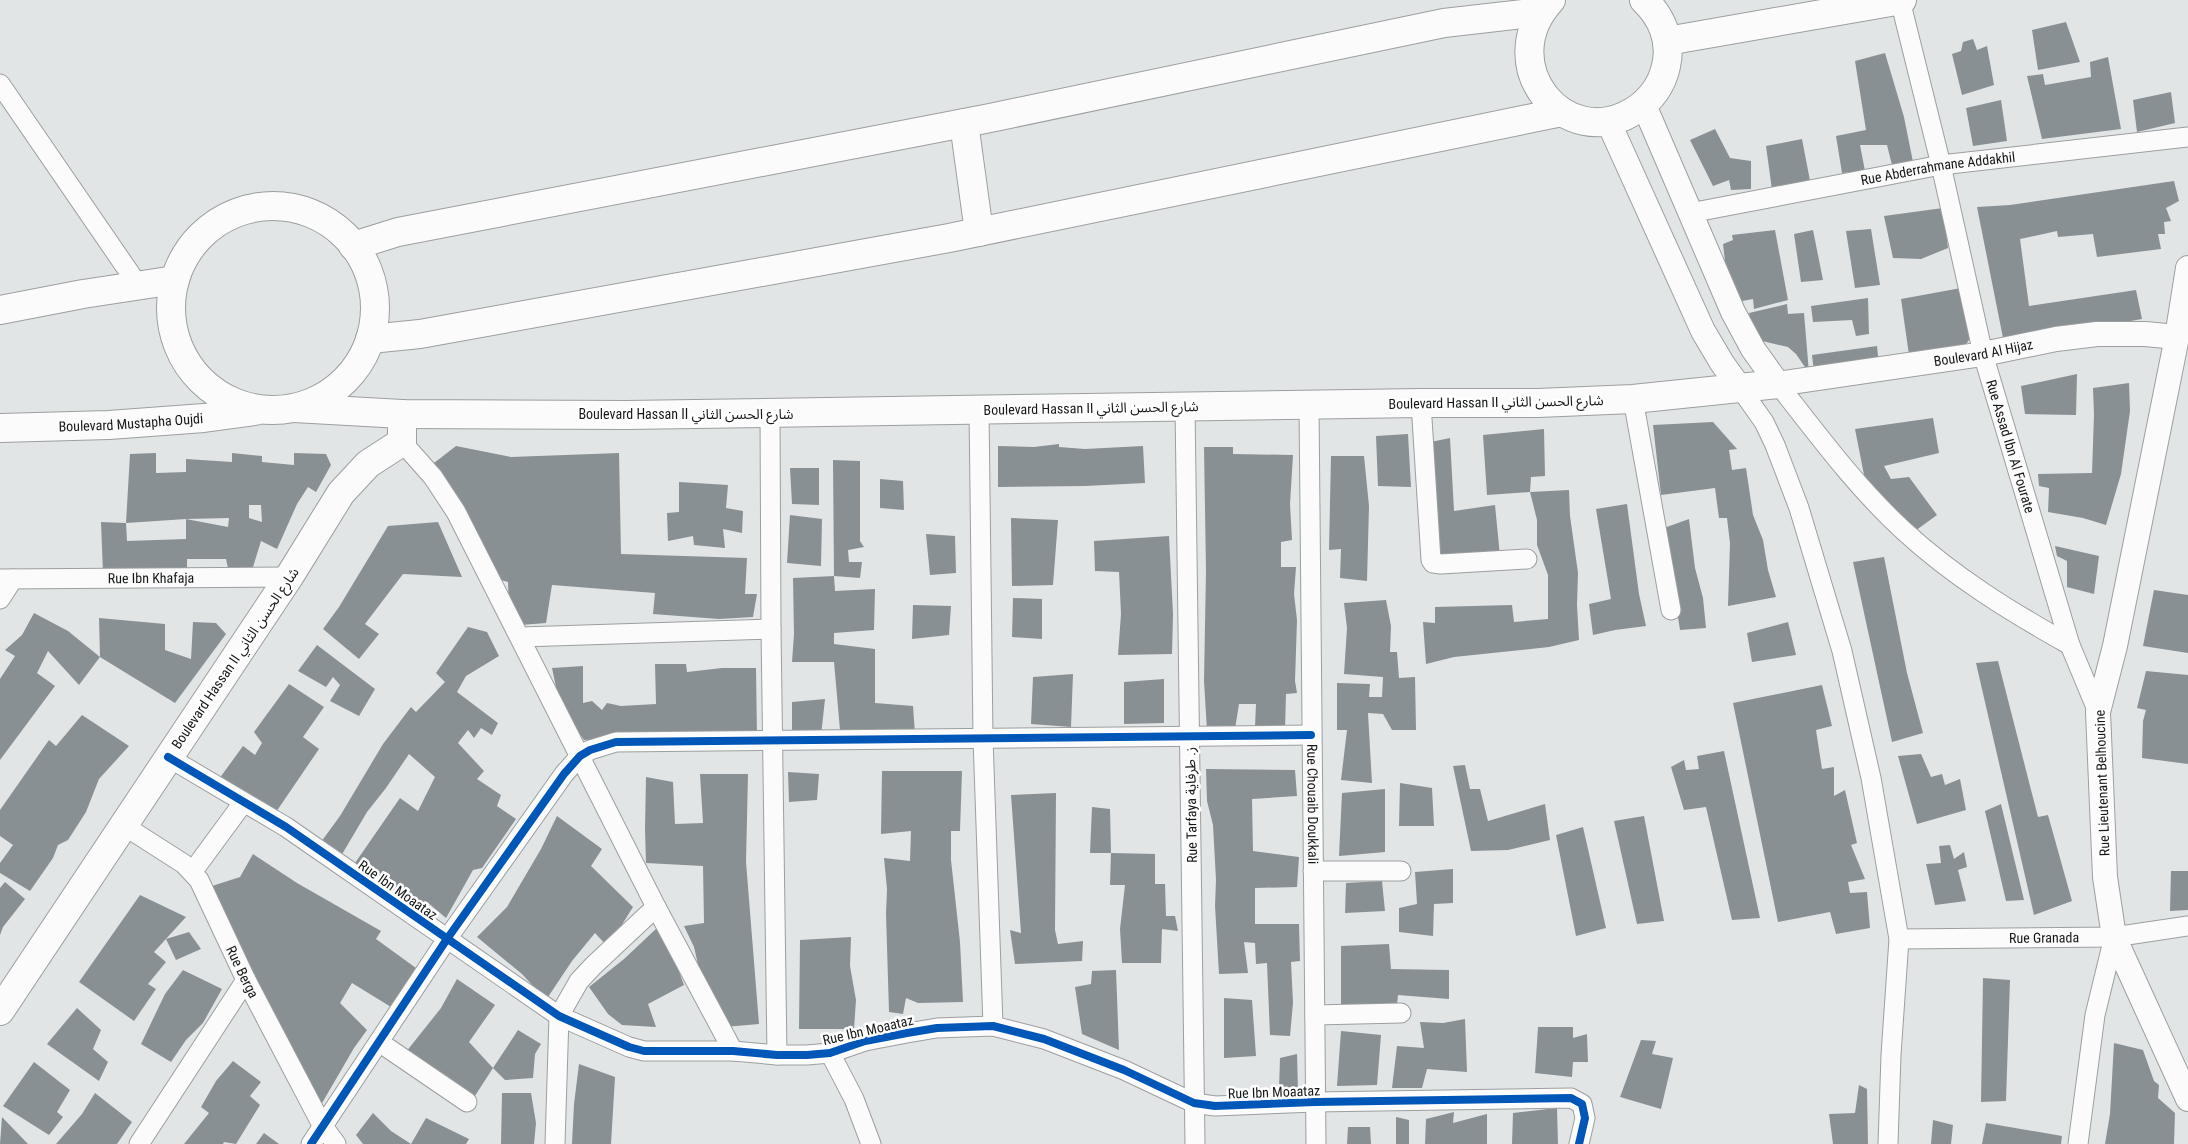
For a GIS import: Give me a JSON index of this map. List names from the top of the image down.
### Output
{
  "streets": {
    "main road": ["Boulevard Hassan II شارع الحسن الثاني", "Boulevard Mustapha Oujdi"],
    "street": [
      "Rue Abderrahmane Addakhil",
      "Boulevard Al Hijaz",
      "Rue Assad Ibn Al Fourate",
      "Rue Ibn Khafaja",
      "Rue Lieutenant Belhoucine",
      "Rue Chouaib Doukkali",
      "Rue Tarfaya ز. طرفاية",
      "Rue Ibn Moaataz",
      "Rue Granada",
      "Rue Berga"
    ]
  },
  "crossings": [
    ["Rue Abderrahmane Addakhil", "Rue Assad Ibn Al Fourate"],
    ["Boulevard Al Hijaz", "Boulevard Hassan II شارع الحسن الثاني"],
    ["Boulevard Al Hijaz", "Rue Assad Ibn Al Fourate"],
    ["Boulevard Al Hijaz", "Rue Lieutenant Belhoucine"],
    ["Boulevard Hassan II شارع الحسن الثاني", "Boulevard Mustapha Oujdi"],
    ["Boulevard Hassan II شارع الحسن الثاني", "Rue Ibn Khafaja"],
    ["Boulevard Hassan II شارع الحسن الثاني", "Rue Chouaib Doukkali"],
    ["Boulevard Hassan II شارع الحسن الثاني", "Rue Tarfaya ز. طرفاية"],
    ["Boulevard Hassan II شارع الحسن الثاني", "Rue Ibn Moaataz"],
    ["Boulevard Hassan II شارع الحسن الثاني", "Rue Berga"],
    ["Rue Assad Ibn Al Fourate", "Rue Lieutenant Belhoucine"],
    ["Rue Lieutenant Belhoucine", "Rue Granada"],
    ["Rue Chouaib Doukkali", "Rue Ibn Moaataz"],
    ["Rue Tarfaya ز. طرفاية", "Rue Ibn Moaataz"]
  ]
}
